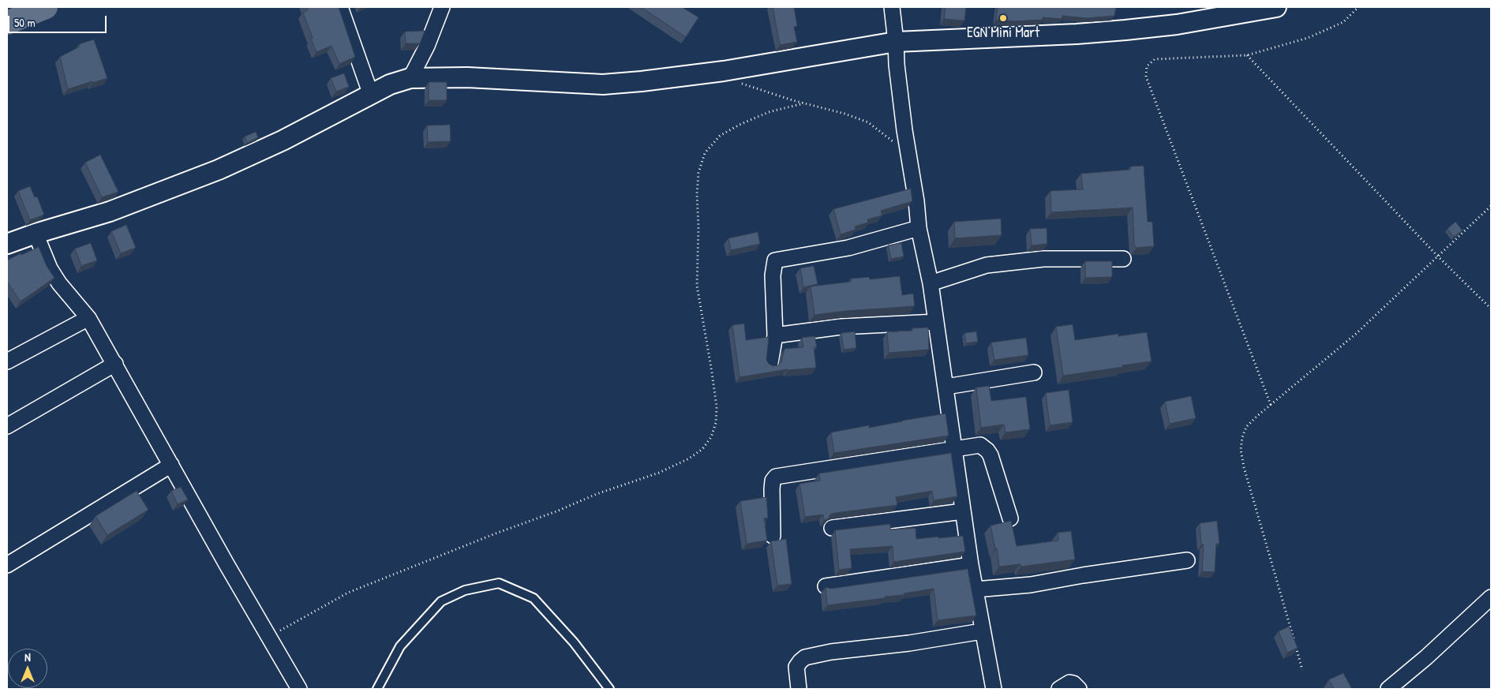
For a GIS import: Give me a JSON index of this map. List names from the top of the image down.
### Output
{
  "places": ["EGN Mini Mart"],
  "scale_bar": "50 m",
  "north": "top"
}
